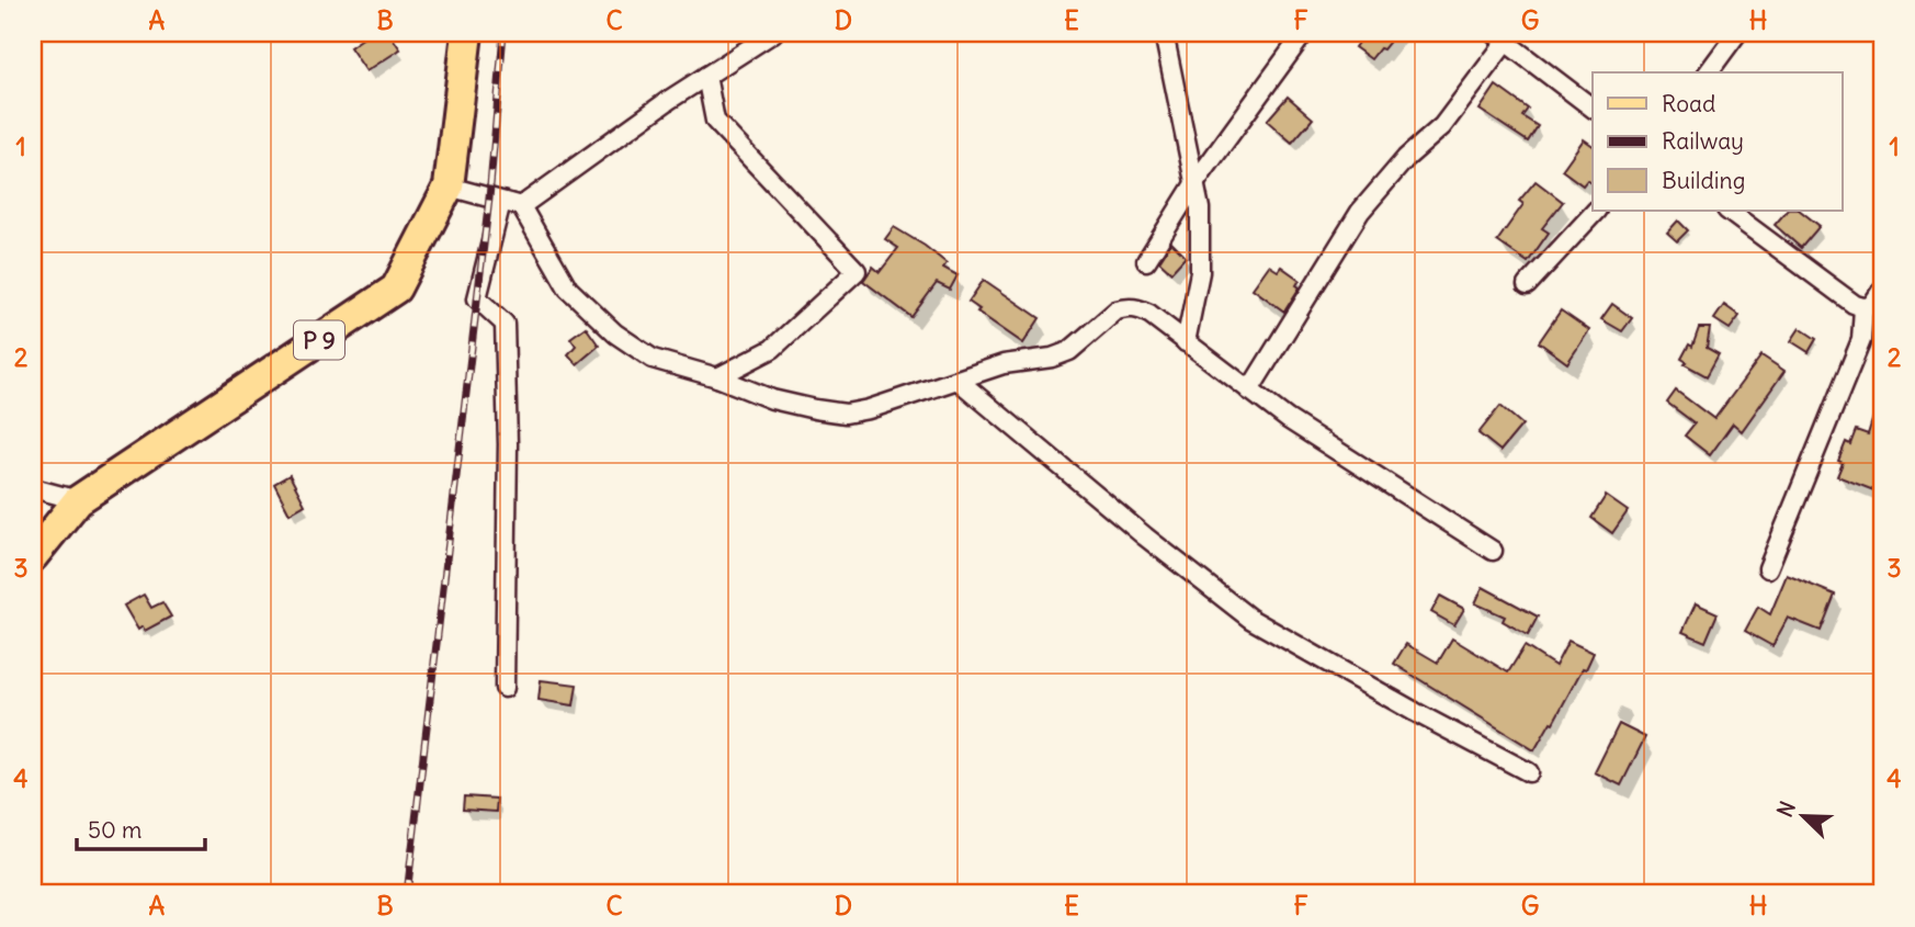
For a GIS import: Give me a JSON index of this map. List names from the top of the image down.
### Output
{
  "streets": {
    "main road": ["P 9"]
  },
  "legend": ["Road", "Railway", "Building"],
  "scale_bar": "50 m",
  "north": "top left",
  "grid": {
    "columns": [
      "A",
      "B",
      "C",
      "D",
      "E",
      "F",
      "G",
      "H"
    ],
    "rows": [
      "1",
      "2",
      "3",
      "4"
    ]
  }
}
